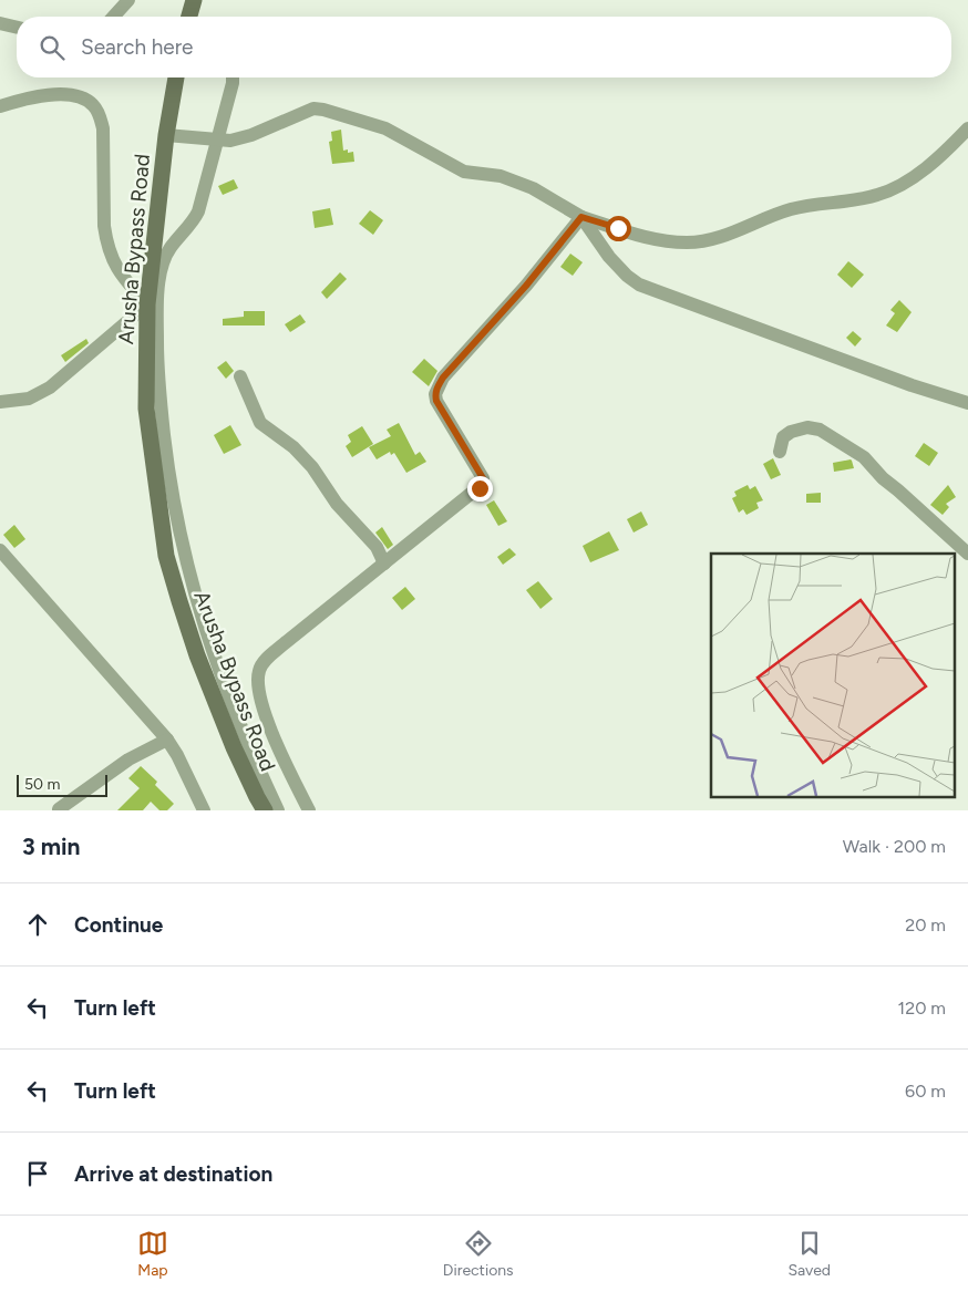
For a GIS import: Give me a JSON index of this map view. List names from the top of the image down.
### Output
{
  "streets": {
    "main road": ["Arusha Bypass Road"]
  },
  "scale_bar": "50 m",
  "page": {
    "search": "Search here",
    "scale": "50 m",
    "heading": ["3 min", "Walk · 200 m"],
    "list": [
      ["Continue", "20 m"],
      ["Turn left", "120 m"],
      ["Turn left", "60 m"],
      "Arrive at destination"
    ],
    "nav": ["Map", "Directions", "Saved"]
  }
}
